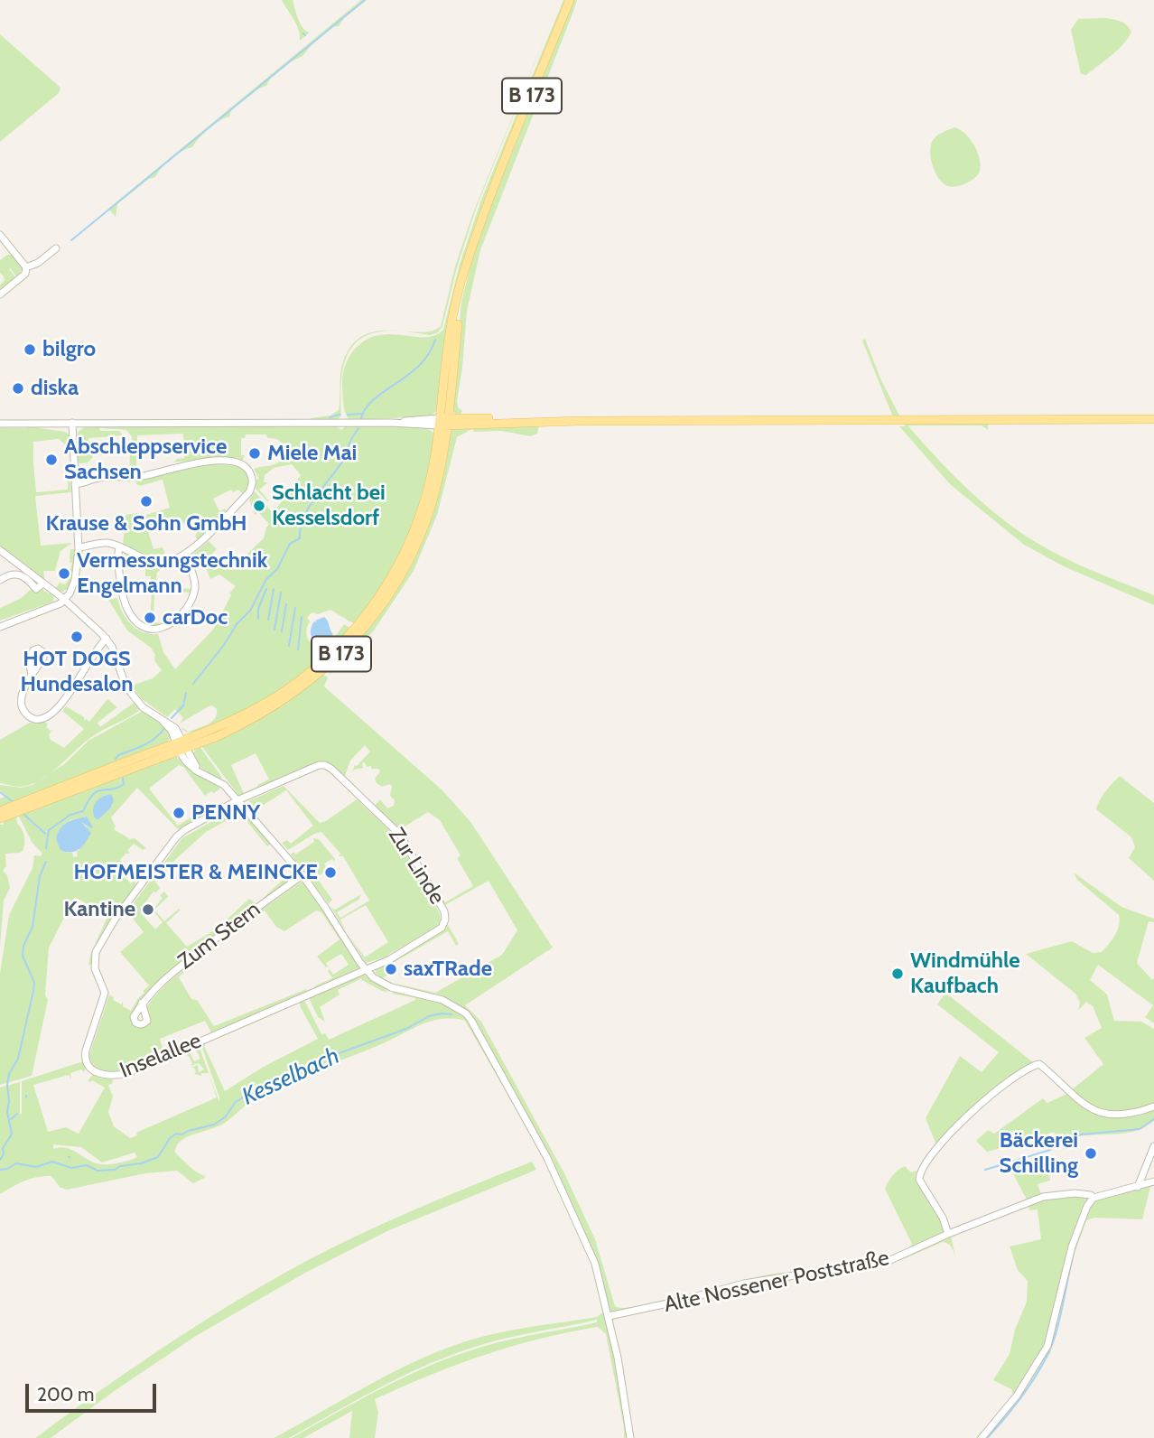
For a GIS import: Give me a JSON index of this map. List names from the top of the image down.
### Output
{
  "streets": {
    "main road": ["B 173"],
    "street": [
      "Zur Linde",
      "Zum Stern",
      "Inselallee",
      "Alte Nossener Poststraße"
    ]
  },
  "crossings": [
    ["Zur Linde", "Inselallee"]
  ],
  "water": ["Kesselbach"],
  "places": [
    "bilgro",
    "diska",
    "Miele Mai",
    "Abschleppservice Sachsen",
    "Krause & Sohn GmbH",
    "Schlacht bei Kesselsdorf",
    "Vermessungstechnik Engelmann",
    "carDoc",
    "HOT DOGS Hundesalon",
    "PENNY",
    "HOFMEISTER & MEINCKE",
    "Kantine",
    "saxTRade",
    "Windmühle Kaufbach",
    "Bäckerei Schilling"
  ],
  "scale_bar": "200 m"
}
